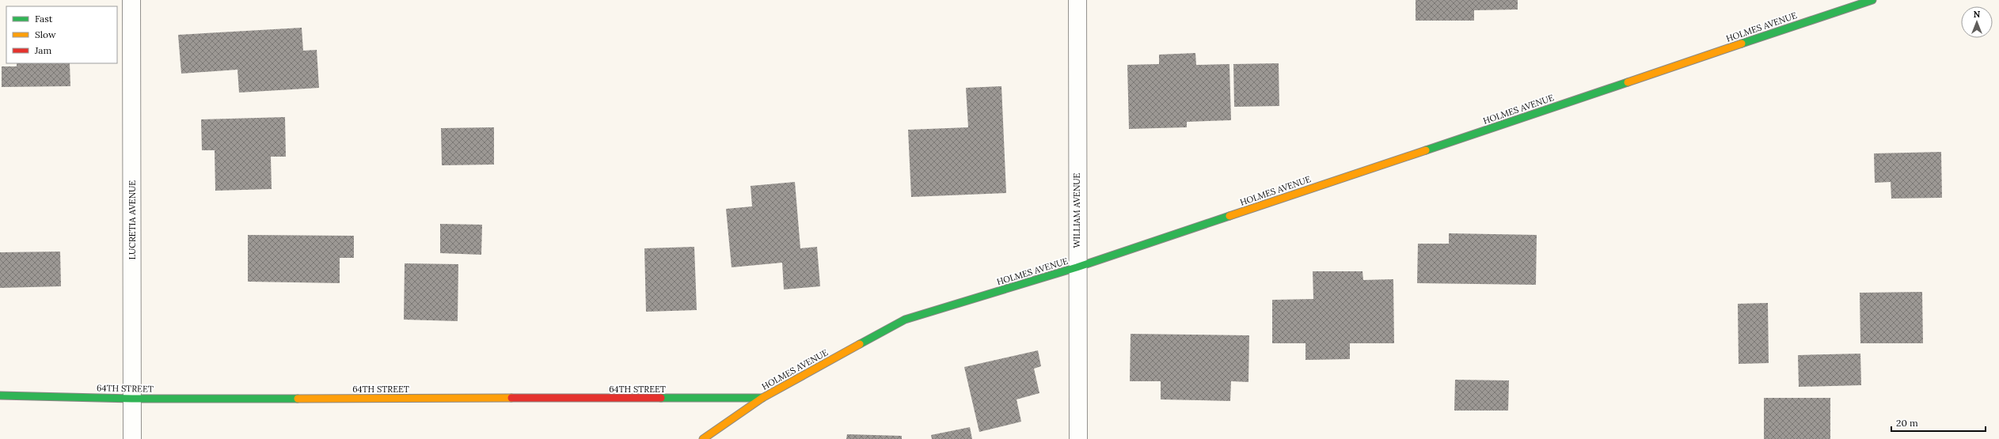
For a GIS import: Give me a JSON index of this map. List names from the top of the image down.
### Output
{
  "streets": {
    "street": [
      "HOLMES AVENUE",
      "WILLIAM AVENUE",
      "LUCRETIA AVENUE",
      "64TH STREET"
    ]
  },
  "crossings": [
    ["HOLMES AVENUE", "WILLIAM AVENUE"],
    ["HOLMES AVENUE", "64TH STREET"],
    ["LUCRETIA AVENUE", "64TH STREET"]
  ],
  "legend": ["Fast", "Slow", "Jam"],
  "scale_bar": "20 m",
  "north": "top"
}
